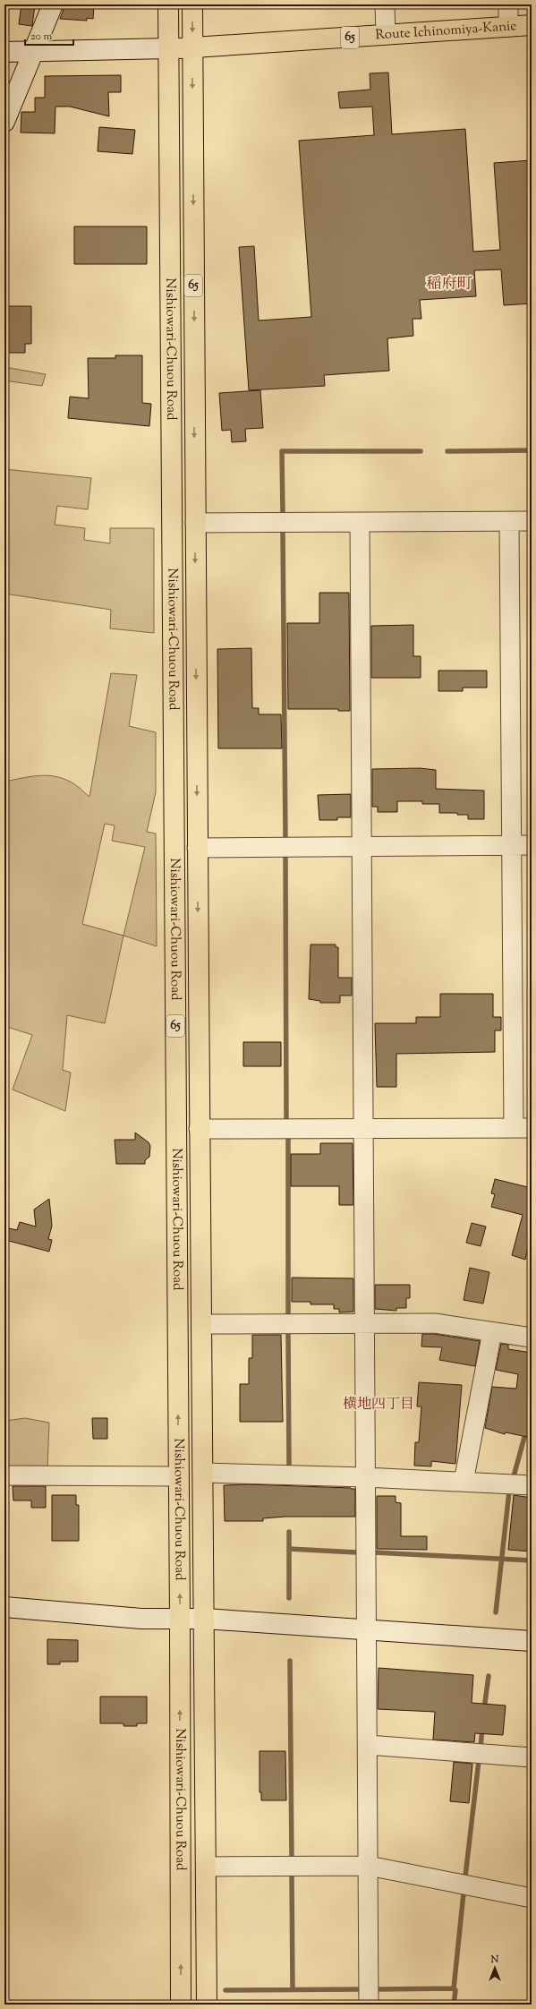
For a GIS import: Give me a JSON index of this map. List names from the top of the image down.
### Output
{
  "streets": {
    "main road": ["Route Ichinomiya-Kanie", "65", "Nishiowari-Chuou Road"]
  },
  "crossings": [
    ["Route Ichinomiya-Kanie", "Nishiowari-Chuou Road"]
  ],
  "districts": ["稲府町", "横地四丁目"],
  "scale_bar": "20 m",
  "north": "top"
}
